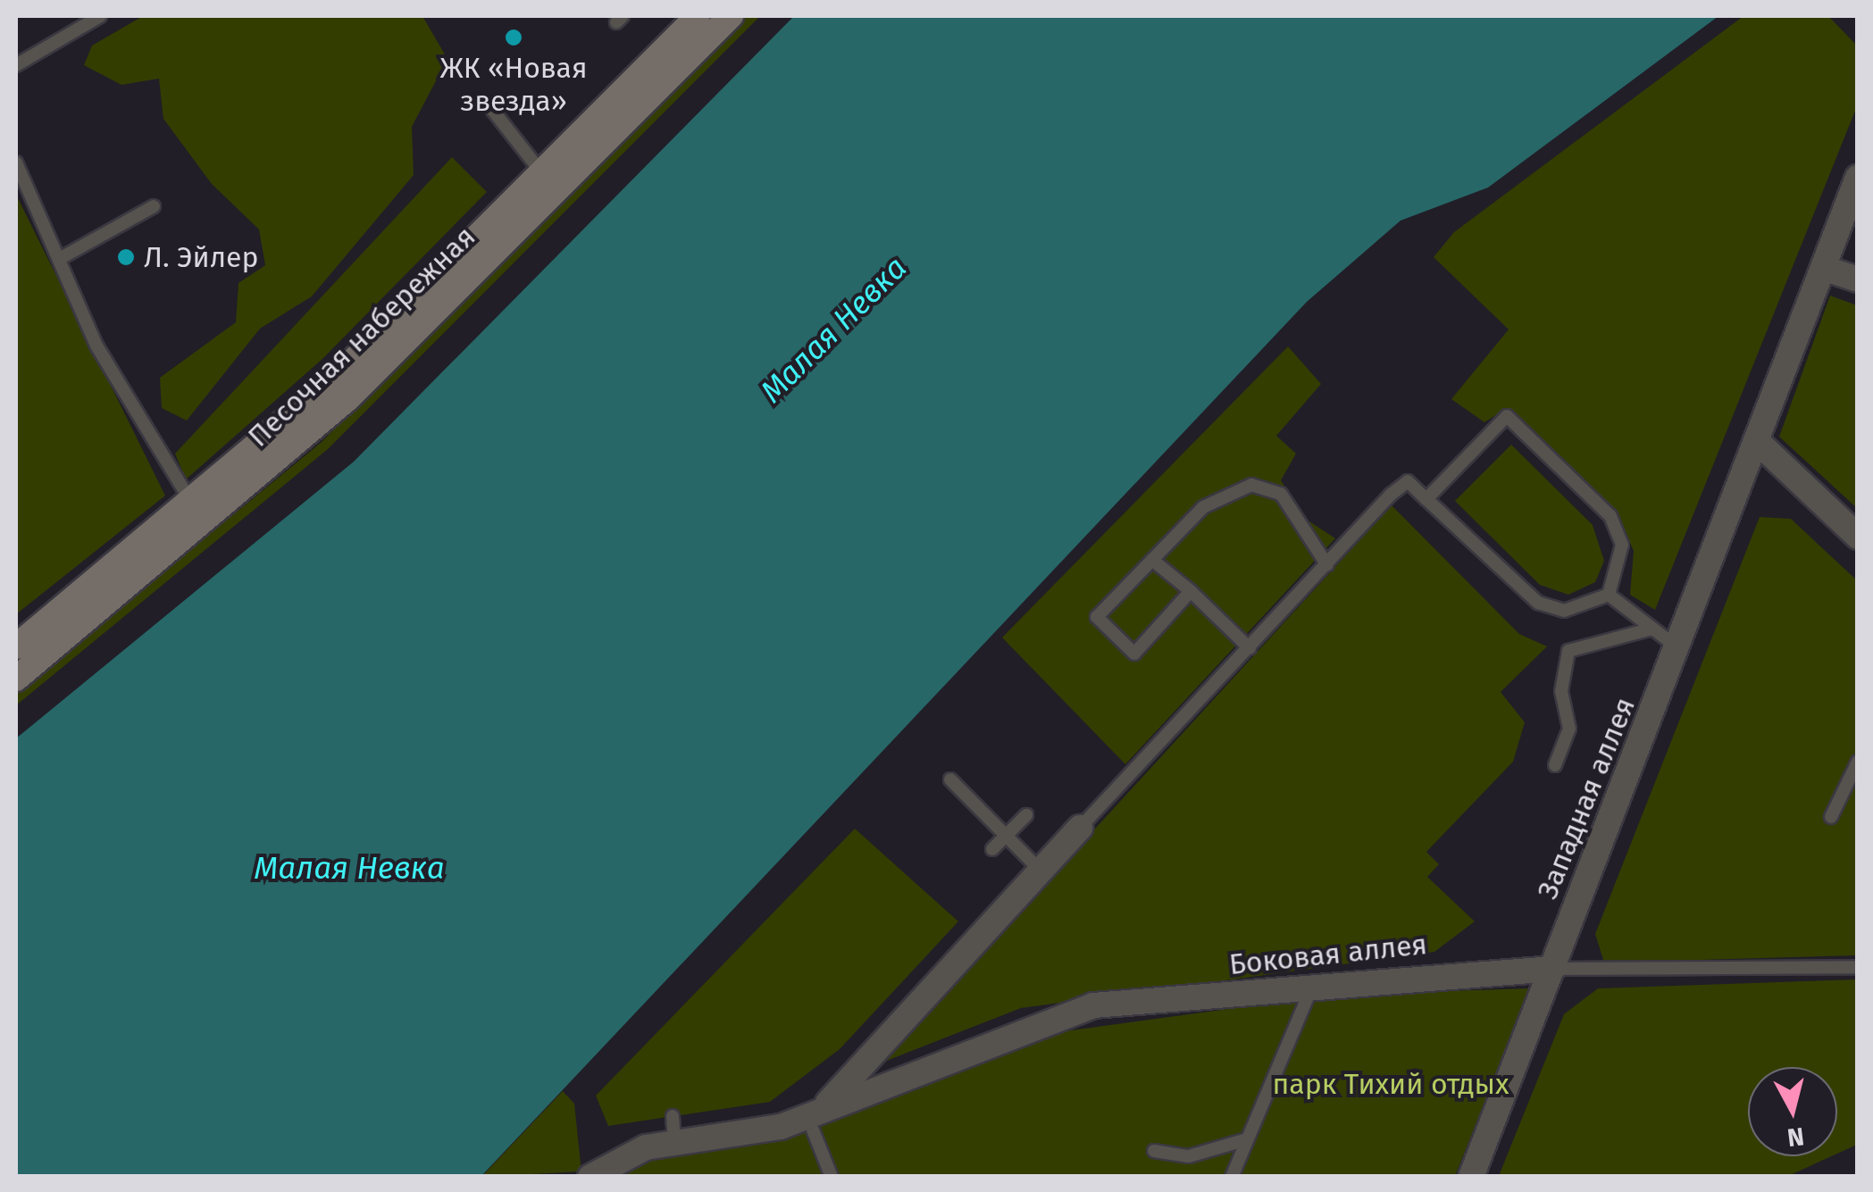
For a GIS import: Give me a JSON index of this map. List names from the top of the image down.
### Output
{
  "streets": {
    "main road": ["Песочная набережная"],
    "street": ["Западная аллея", "Боковая аллея"]
  },
  "crossings": [
    ["Западная аллея", "Боковая аллея"]
  ],
  "water": ["Малая Невка"],
  "parks": ["парк Тихий отдых"],
  "places": ["ЖК «Новая звезда»", "Л. Эйлер"],
  "north": "bottom"
}
